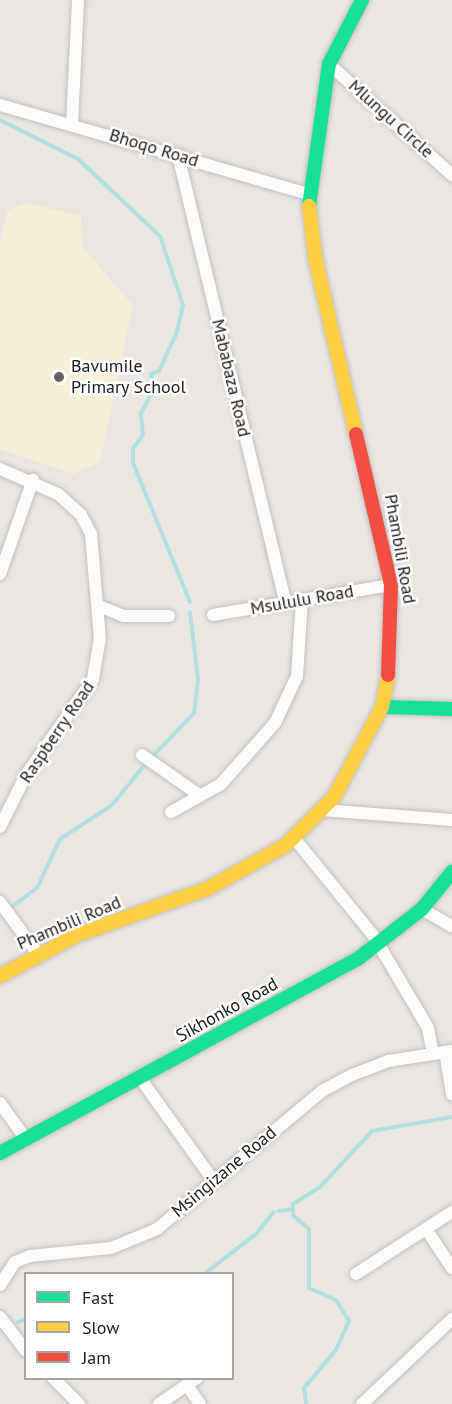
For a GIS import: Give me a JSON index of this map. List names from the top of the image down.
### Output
{
  "streets": {
    "street": [
      "Mlungu Circle",
      "Bhoqo Road",
      "Mababaza Road",
      "Phambili Road",
      "Msululu Road",
      "Raspberry Road",
      "Sikhonko Road",
      "Msingizane Road"
    ]
  },
  "crossings": [
    ["Mlungu Circle", "Phambili Road"],
    ["Bhoqo Road", "Mababaza Road"],
    ["Bhoqo Road", "Phambili Road"],
    ["Mababaza Road", "Msululu Road"],
    ["Phambili Road", "Msululu Road"]
  ],
  "places": ["Bavumile Primary School"],
  "legend": ["Fast", "Slow", "Jam"]
}
